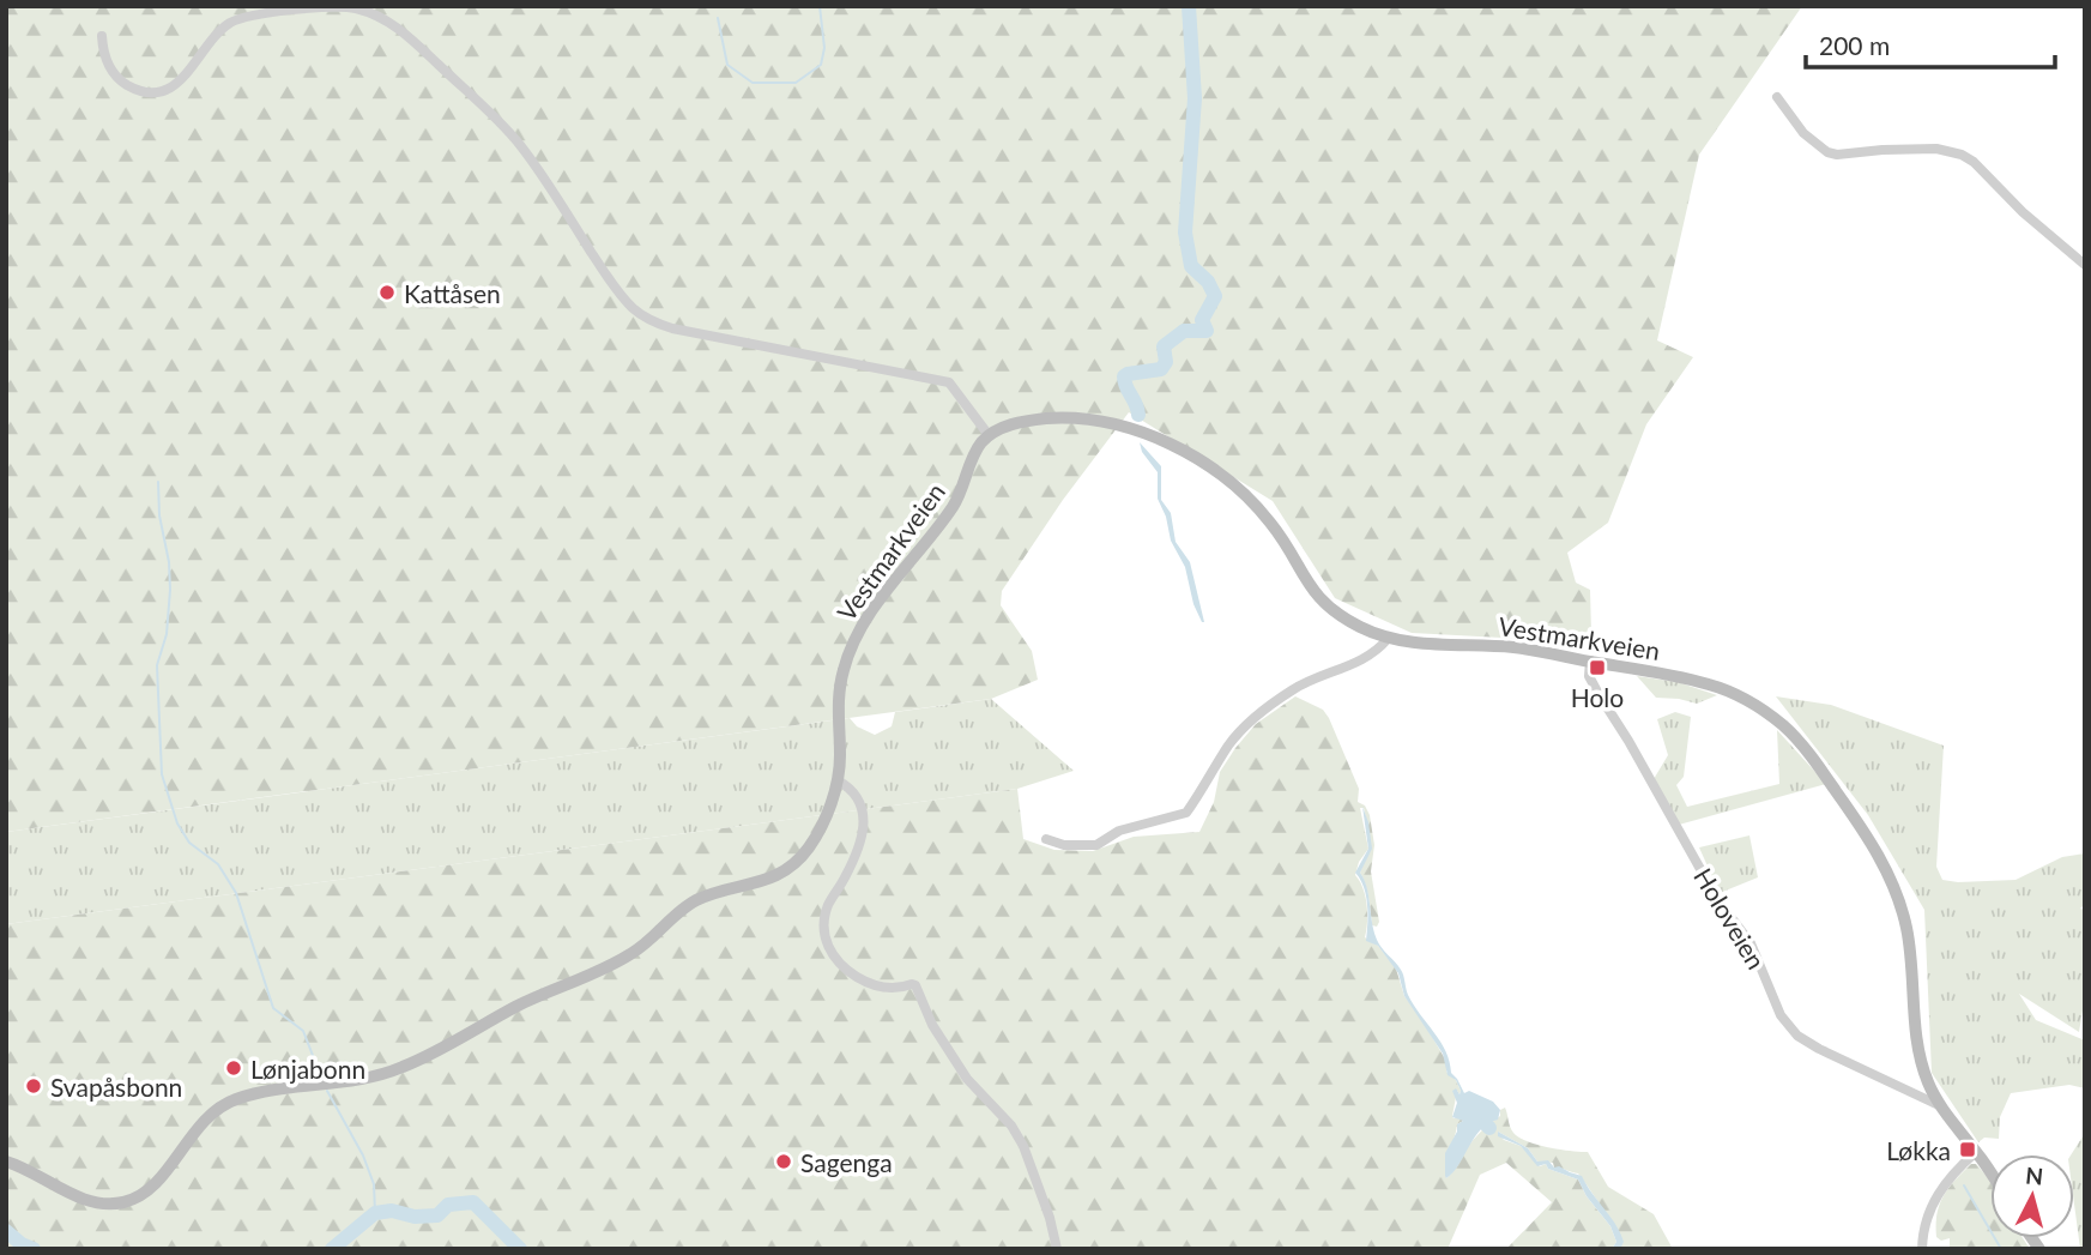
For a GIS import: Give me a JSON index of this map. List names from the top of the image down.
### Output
{
  "streets": {
    "street": ["Vestmarkveien", "Holoveien"]
  },
  "crossings": [
    ["Vestmarkveien", "Holoveien"]
  ],
  "places": {
    "other": [
      "Kattåsen",
      "Lønjabonn",
      "Svapåsbonn",
      "Sagenga"
    ],
    "transit": ["Holo", "Løkka"]
  },
  "scale_bar": "200 m",
  "north": "top"
}
